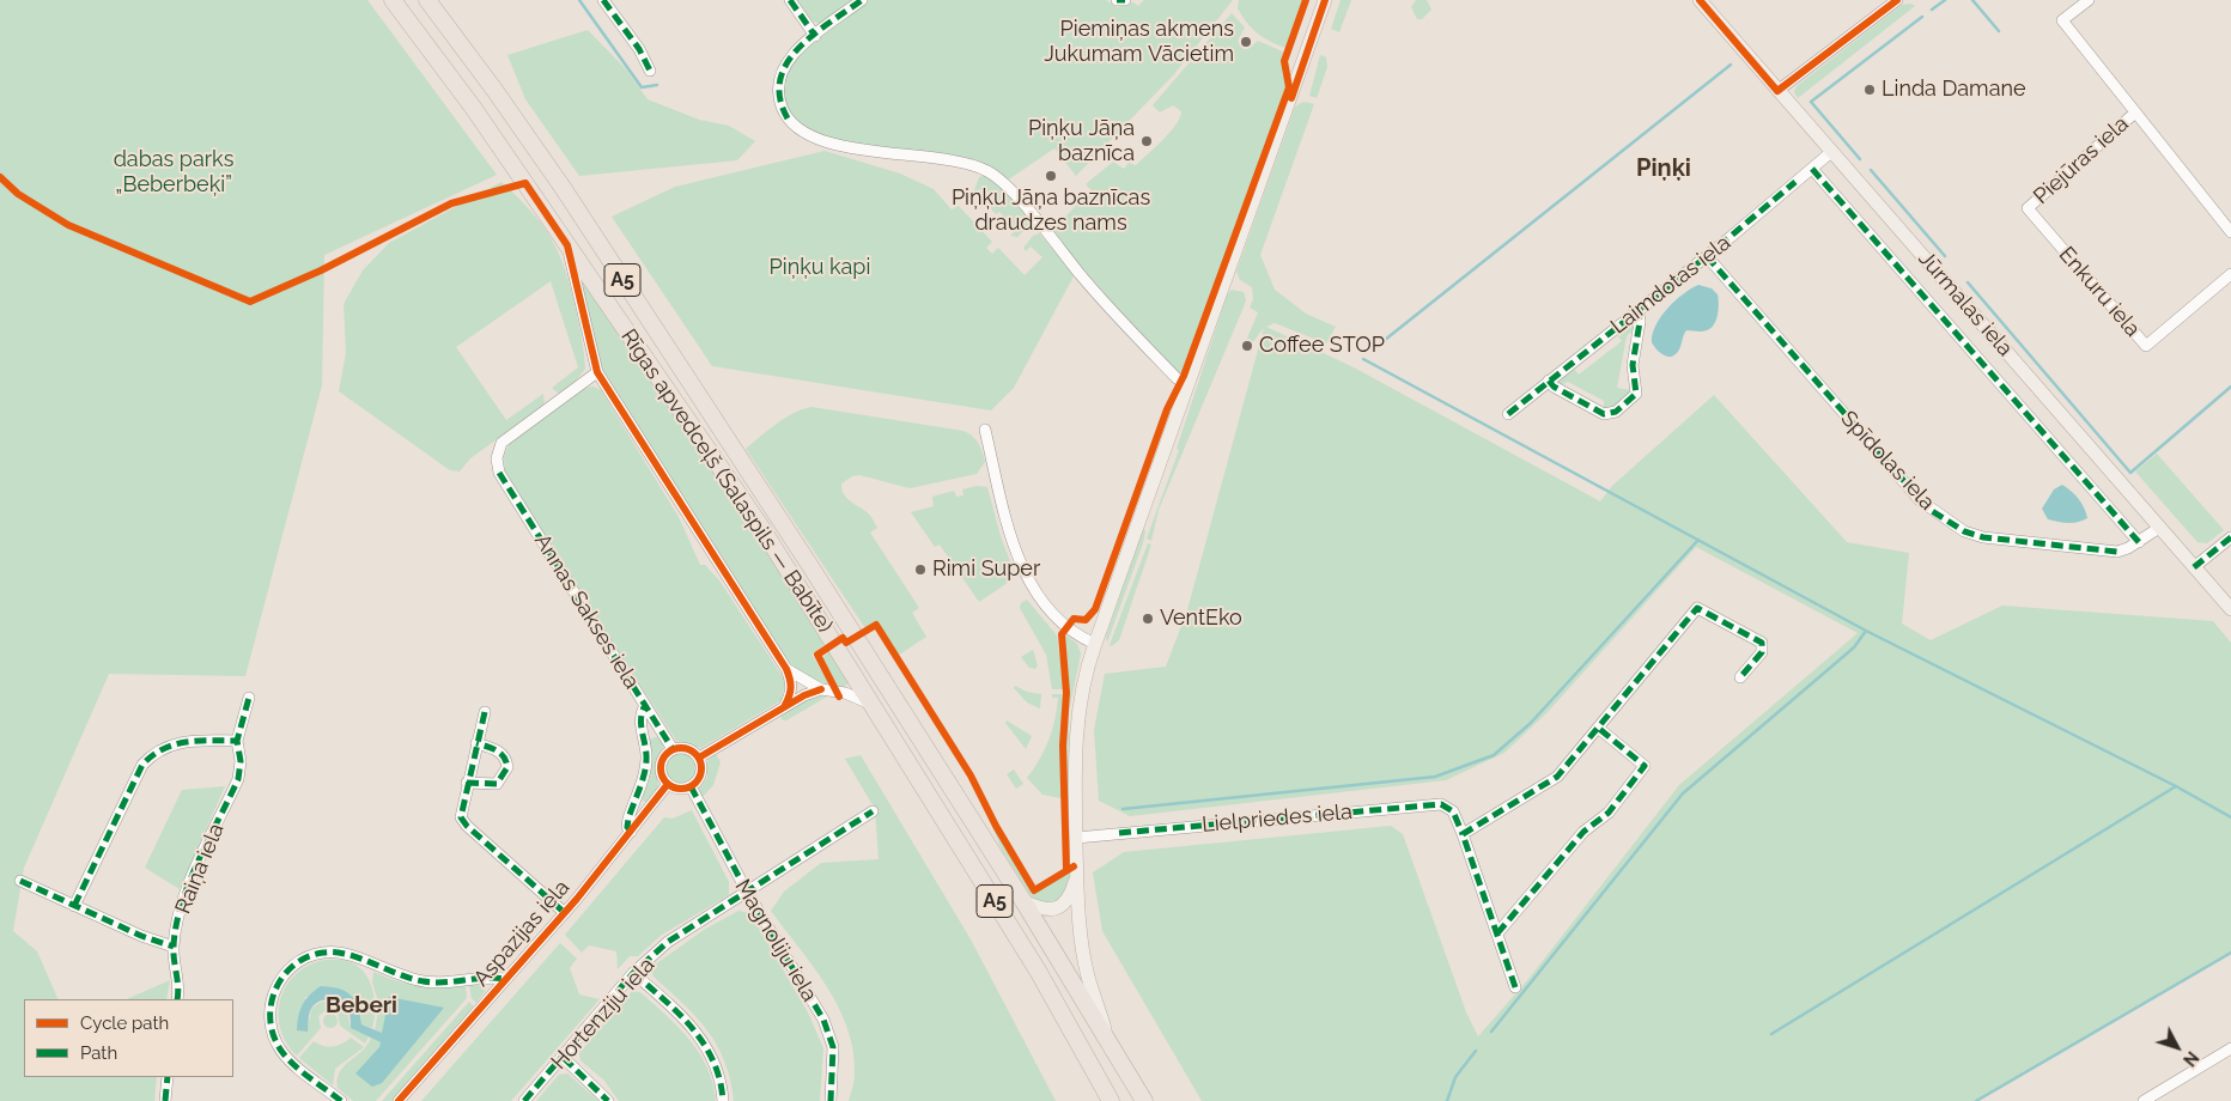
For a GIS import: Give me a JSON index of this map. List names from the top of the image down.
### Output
{
  "streets": {
    "highway": ["A5", "Rīgas apvedceļš (Salaspils — Babīte)"],
    "main road": ["Jūrmalas iela"],
    "street": [
      "Piejūras iela",
      "Laimdotas iela",
      "Enkuru iela",
      "Spīdolas iela",
      "Annas Sakses iela",
      "Lielpriedes iela",
      "Raiņa iela",
      "Aspazijas iela",
      "Magnoliju iela",
      "Hortenziju iela"
    ]
  },
  "crossings": [
    ["Piejūras iela", "Enkuru iela"],
    ["Laimdotas iela", "Jūrmalas iela"],
    ["Laimdotas iela", "Spīdolas iela"],
    ["Jūrmalas iela", "Spīdolas iela"],
    ["Annas Sakses iela", "Aspazijas iela"],
    ["Annas Sakses iela", "Magnoliju iela"],
    ["Aspazijas iela", "Magnoliju iela"],
    ["Magnoliju iela", "Hortenziju iela"]
  ],
  "districts": ["Piņķi", "Beberi"],
  "parks": ["dabas parks „Beberbeķi”", "Piņķu kapi"],
  "places": [
    "Piemiņas akmens Jukumam Vācietim",
    "Linda Damane",
    "Piņķu Jāņa baznīca",
    "Piņķu Jāņa baznīcas draudzes nams",
    "Coffee STOP",
    "Rimi Super",
    "VentEko"
  ],
  "legend": ["Cycle path", "Path"],
  "north": "bottom right"
}
